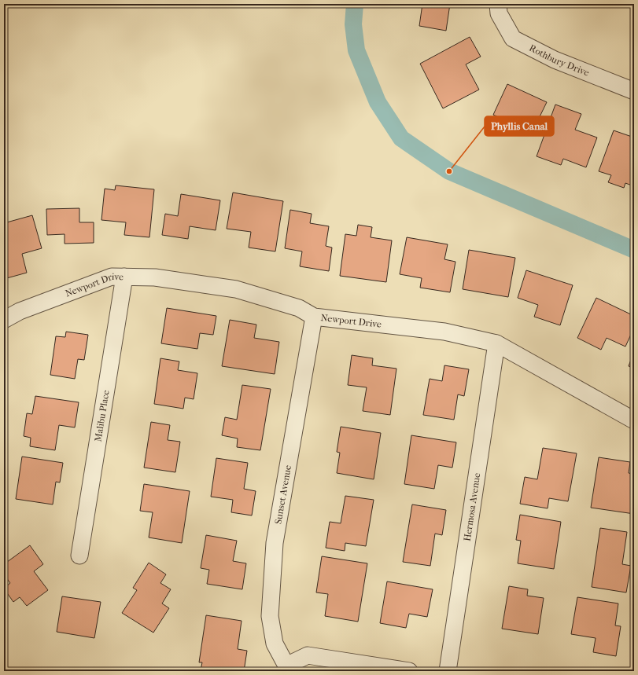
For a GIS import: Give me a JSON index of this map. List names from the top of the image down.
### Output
{
  "streets": {
    "street": [
      "Rothbury Drive",
      "Newport Drive",
      "Malibu Place",
      "Sunset Avenue",
      "Hermosa Avenue"
    ]
  },
  "crossings": [
    ["Newport Drive", "Malibu Place"],
    ["Newport Drive", "Sunset Avenue"],
    ["Newport Drive", "Hermosa Avenue"]
  ],
  "places": ["Phyllis Canal"]
}
